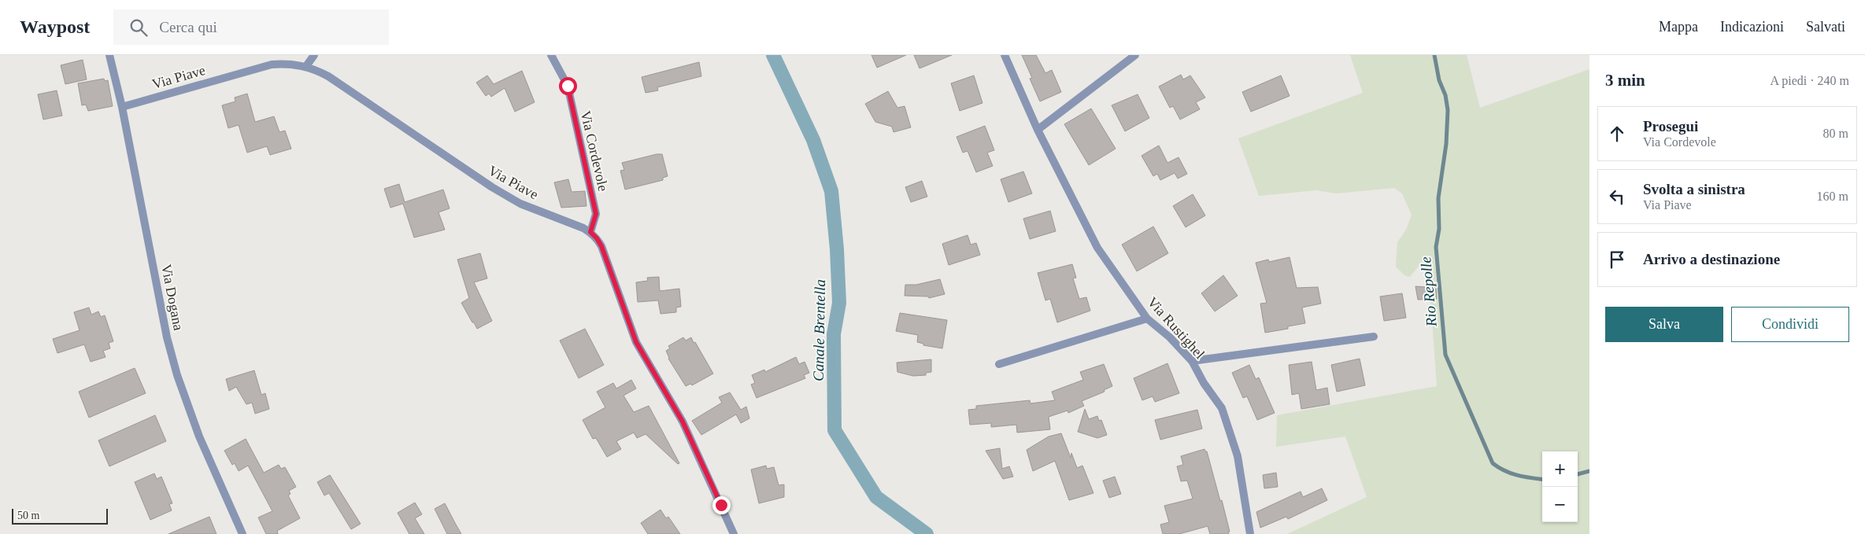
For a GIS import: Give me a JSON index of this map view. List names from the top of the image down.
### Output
{
  "streets": {
    "street": [
      "Via Piave",
      "Via Cordevole",
      "Via Dogana",
      "Via Rustighel"
    ]
  },
  "crossings": [
    ["Via Piave", "Via Cordevole"],
    ["Via Piave", "Via Dogana"]
  ],
  "water": ["Rio Repolle", "Canale Brentella"],
  "scale_bar": "50 m",
  "page": {
    "header": "Waypost",
    "search": "Cerca qui",
    "nav": ["Mappa", "Indicazioni", "Salvati"],
    "heading": ["3 min", "A piedi · 240 m"],
    "list": [
      ["Prosegui", "Via Cordevole", "80 m"],
      ["Svolta a sinistra", "Via Piave", "160 m"],
      "Arrivo a destinazione"
    ],
    "buttons": ["Salva", "Condividi"],
    "map_buttons": ["+", "−"],
    "scale": "50 m"
  }
}
